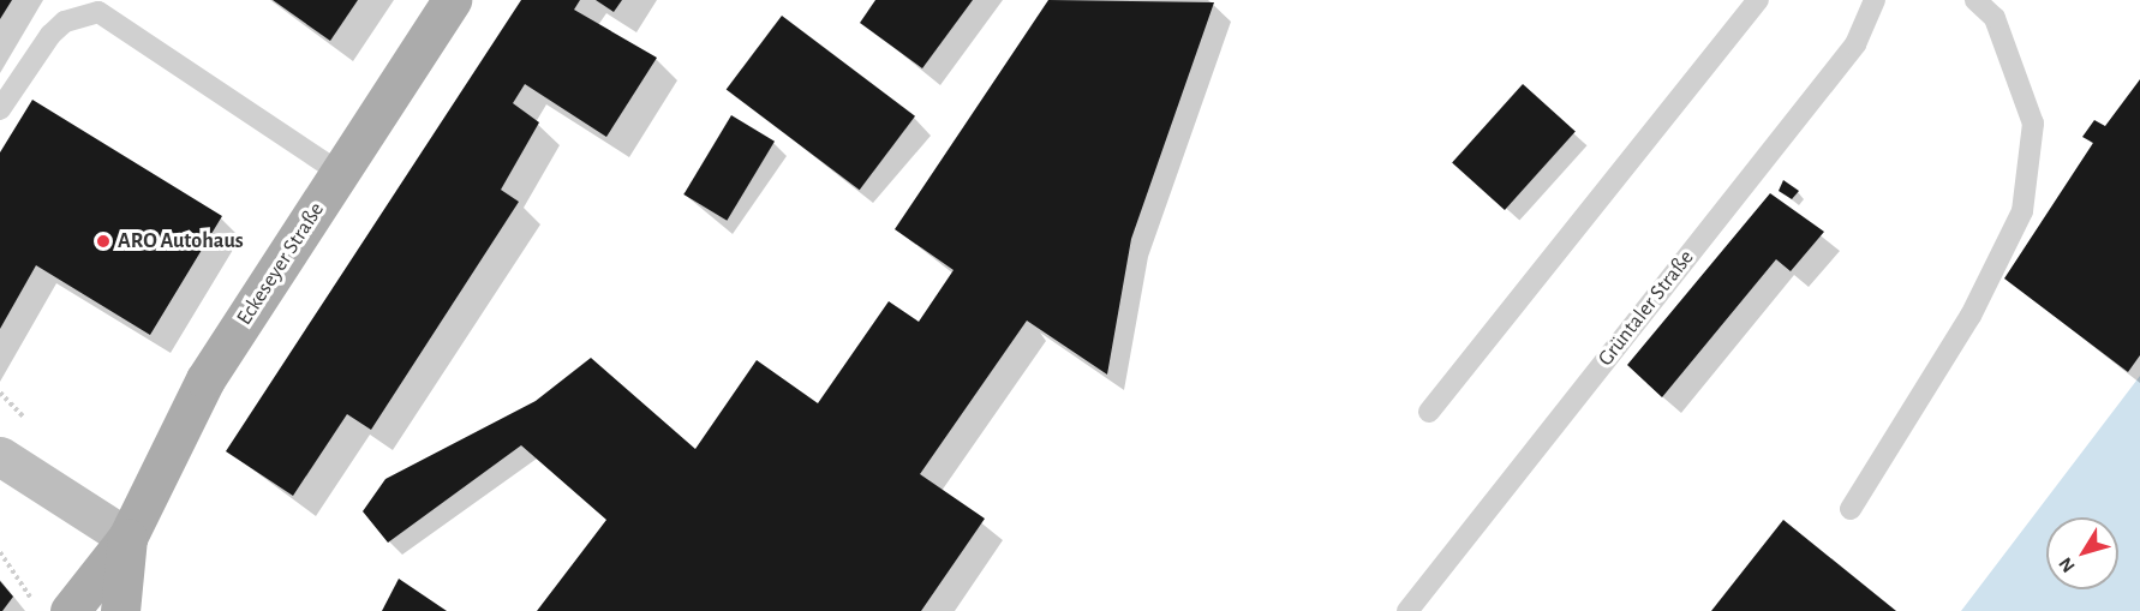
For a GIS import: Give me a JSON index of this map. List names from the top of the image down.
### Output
{
  "streets": {
    "main road": ["Eckeseyer Straße"],
    "lane": ["Grüntaler Straße"]
  },
  "places": ["ARO Autohaus"],
  "north": "bottom left"
}
